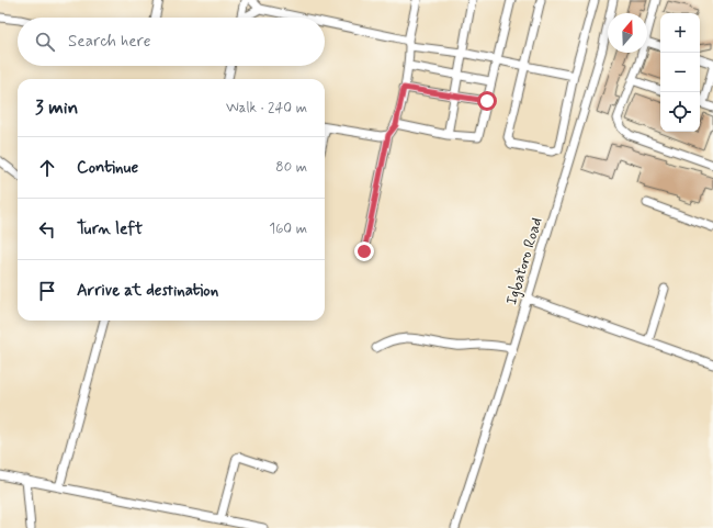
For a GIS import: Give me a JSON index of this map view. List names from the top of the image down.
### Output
{
  "streets": {
    "street": ["Igbatoro Road"]
  },
  "north": "top",
  "page": {
    "map_buttons": ["+", "−"],
    "search": "Search here",
    "heading": ["3 min", "Walk · 240 m"],
    "list": [
      ["Continue", "80 m"],
      ["Turn left", "160 m"],
      "Arrive at destination"
    ]
  }
}
